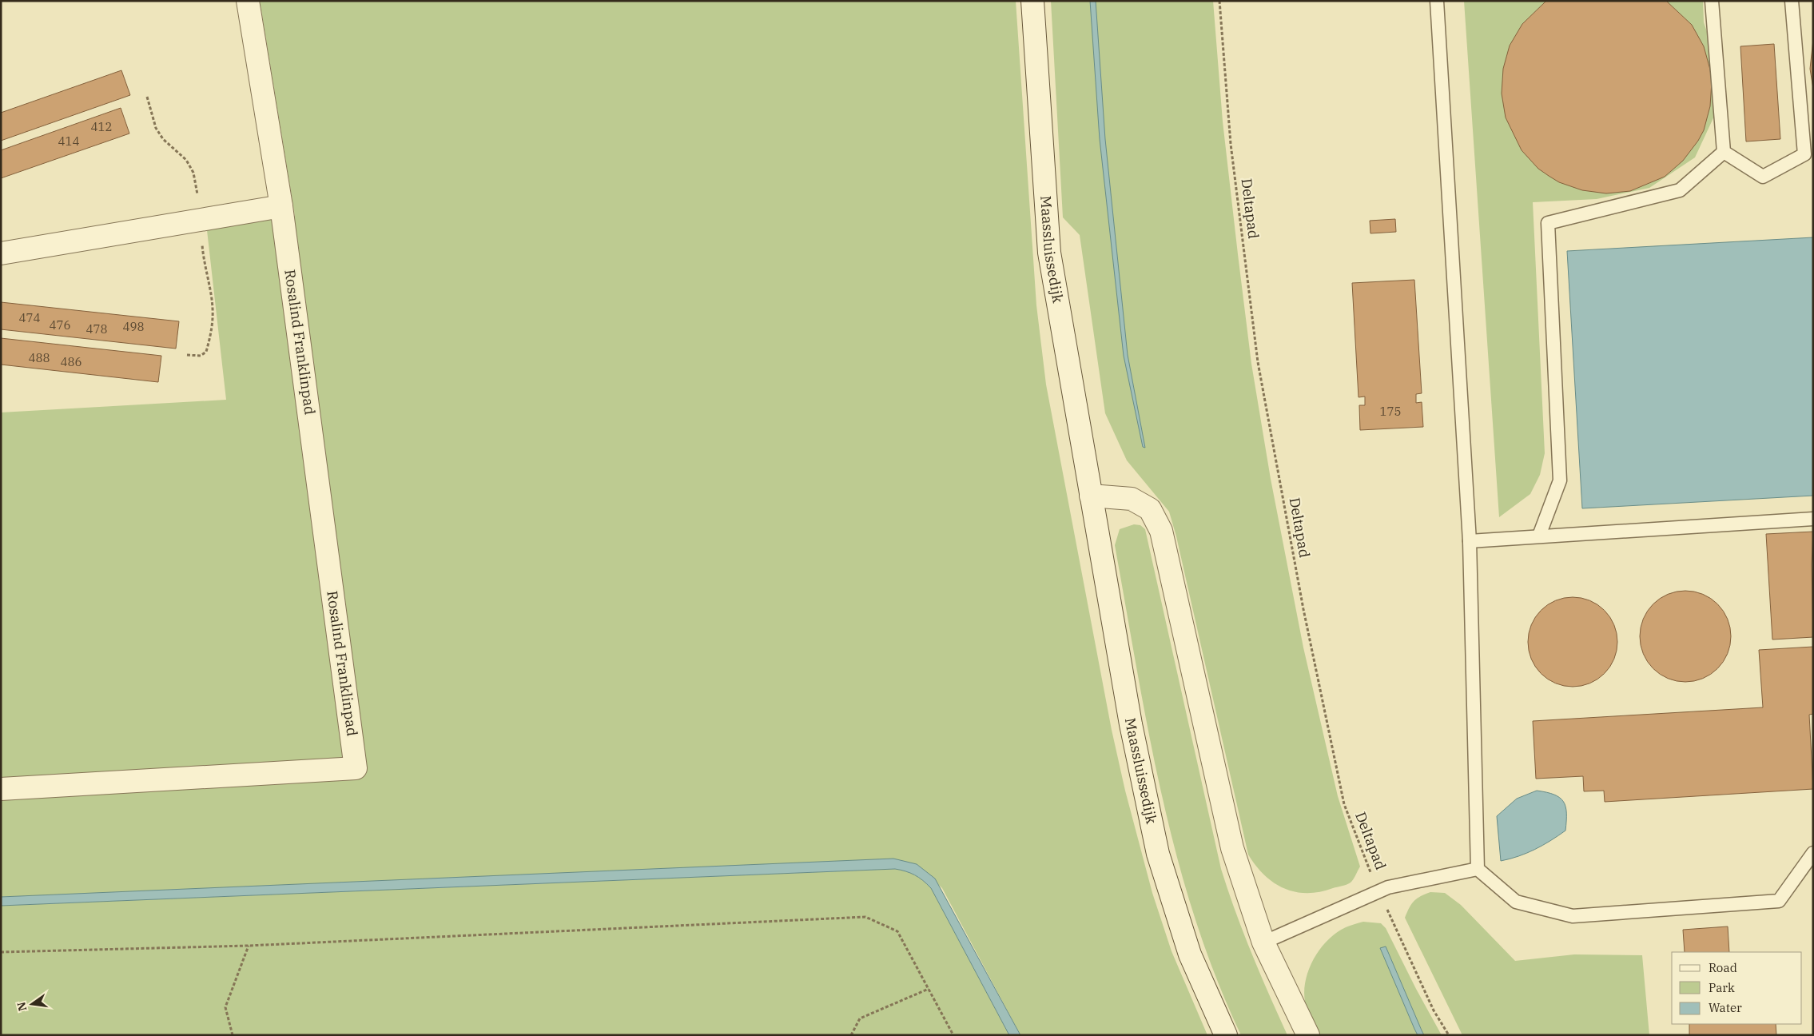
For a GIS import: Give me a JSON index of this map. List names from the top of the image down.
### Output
{
  "streets": {
    "street": ["Maassluissedijk", "Rosalind Franklinpad"],
    "path": ["Deltapad"]
  },
  "house_numbers": [
    "412",
    "414",
    "474",
    "476",
    "498",
    "478",
    "488",
    "486",
    "175"
  ],
  "legend": ["Road", "Park", "Water"],
  "north": "left"
}
